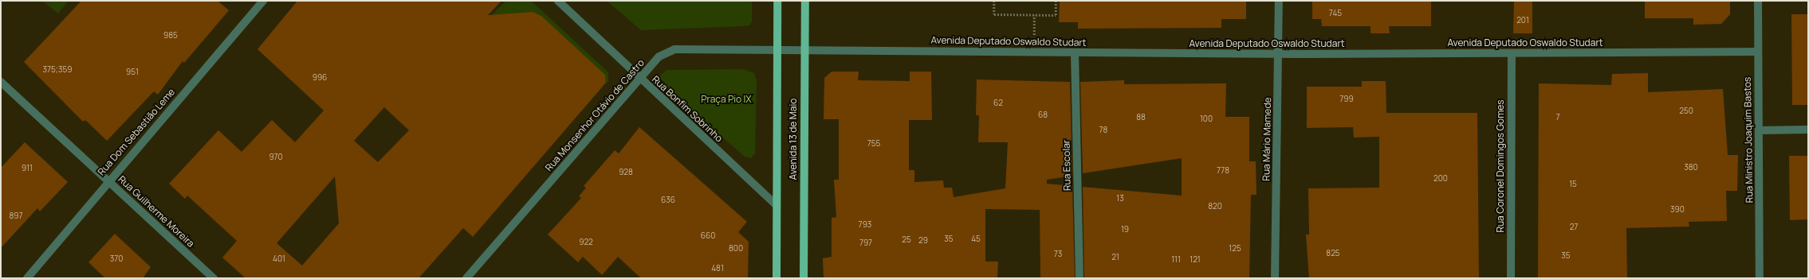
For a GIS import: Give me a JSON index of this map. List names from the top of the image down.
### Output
{
  "streets": {
    "main road": ["Avenida 13 de Maio"],
    "street": [
      "Avenida Deputado Oswaldo Studart",
      "Rua Bonfim Sobrinho",
      "Rua Monsenhor Otávio de Castro",
      "Rua Dom Sebastião Leme",
      "Rua Mário Mamede",
      "Rua Ministro Joaquim Bastos",
      "Rua Escolar",
      "Rua Coronel Domingos Gomes",
      "Rua Guilherme Moreira"
    ]
  },
  "crossings": [
    ["Avenida Deputado Oswaldo Studart", "Rua Monsenhor Otávio de Castro"],
    ["Avenida Deputado Oswaldo Studart", "Avenida 13 de Maio"],
    ["Avenida Deputado Oswaldo Studart", "Rua Mário Mamede"],
    ["Avenida Deputado Oswaldo Studart", "Rua Ministro Joaquim Bastos"],
    ["Avenida Deputado Oswaldo Studart", "Rua Escolar"],
    ["Avenida Deputado Oswaldo Studart", "Rua Coronel Domingos Gomes"],
    ["Rua Bonfim Sobrinho", "Rua Monsenhor Otávio de Castro"],
    ["Rua Bonfim Sobrinho", "Avenida 13 de Maio"],
    ["Rua Monsenhor Otávio de Castro", "Avenida 13 de Maio"],
    ["Rua Dom Sebastião Leme", "Rua Guilherme Moreira"]
  ],
  "parks": ["Praça Pio IX"],
  "house_numbers": [
    "745",
    "201",
    "985",
    "375;359",
    "951",
    "996",
    "799",
    "62",
    "250",
    "68",
    "88",
    "7",
    "100",
    "78",
    "755",
    "970",
    "380",
    "911",
    "778",
    "928",
    "200",
    "15",
    "13",
    "636",
    "820",
    "390",
    "897",
    "793",
    "27",
    "19",
    "660",
    "35",
    "45",
    "25",
    "29",
    "922",
    "797",
    "800",
    "125",
    "825",
    "73",
    "35",
    "21",
    "370",
    "401",
    "111",
    "121",
    "481"
  ]
}
